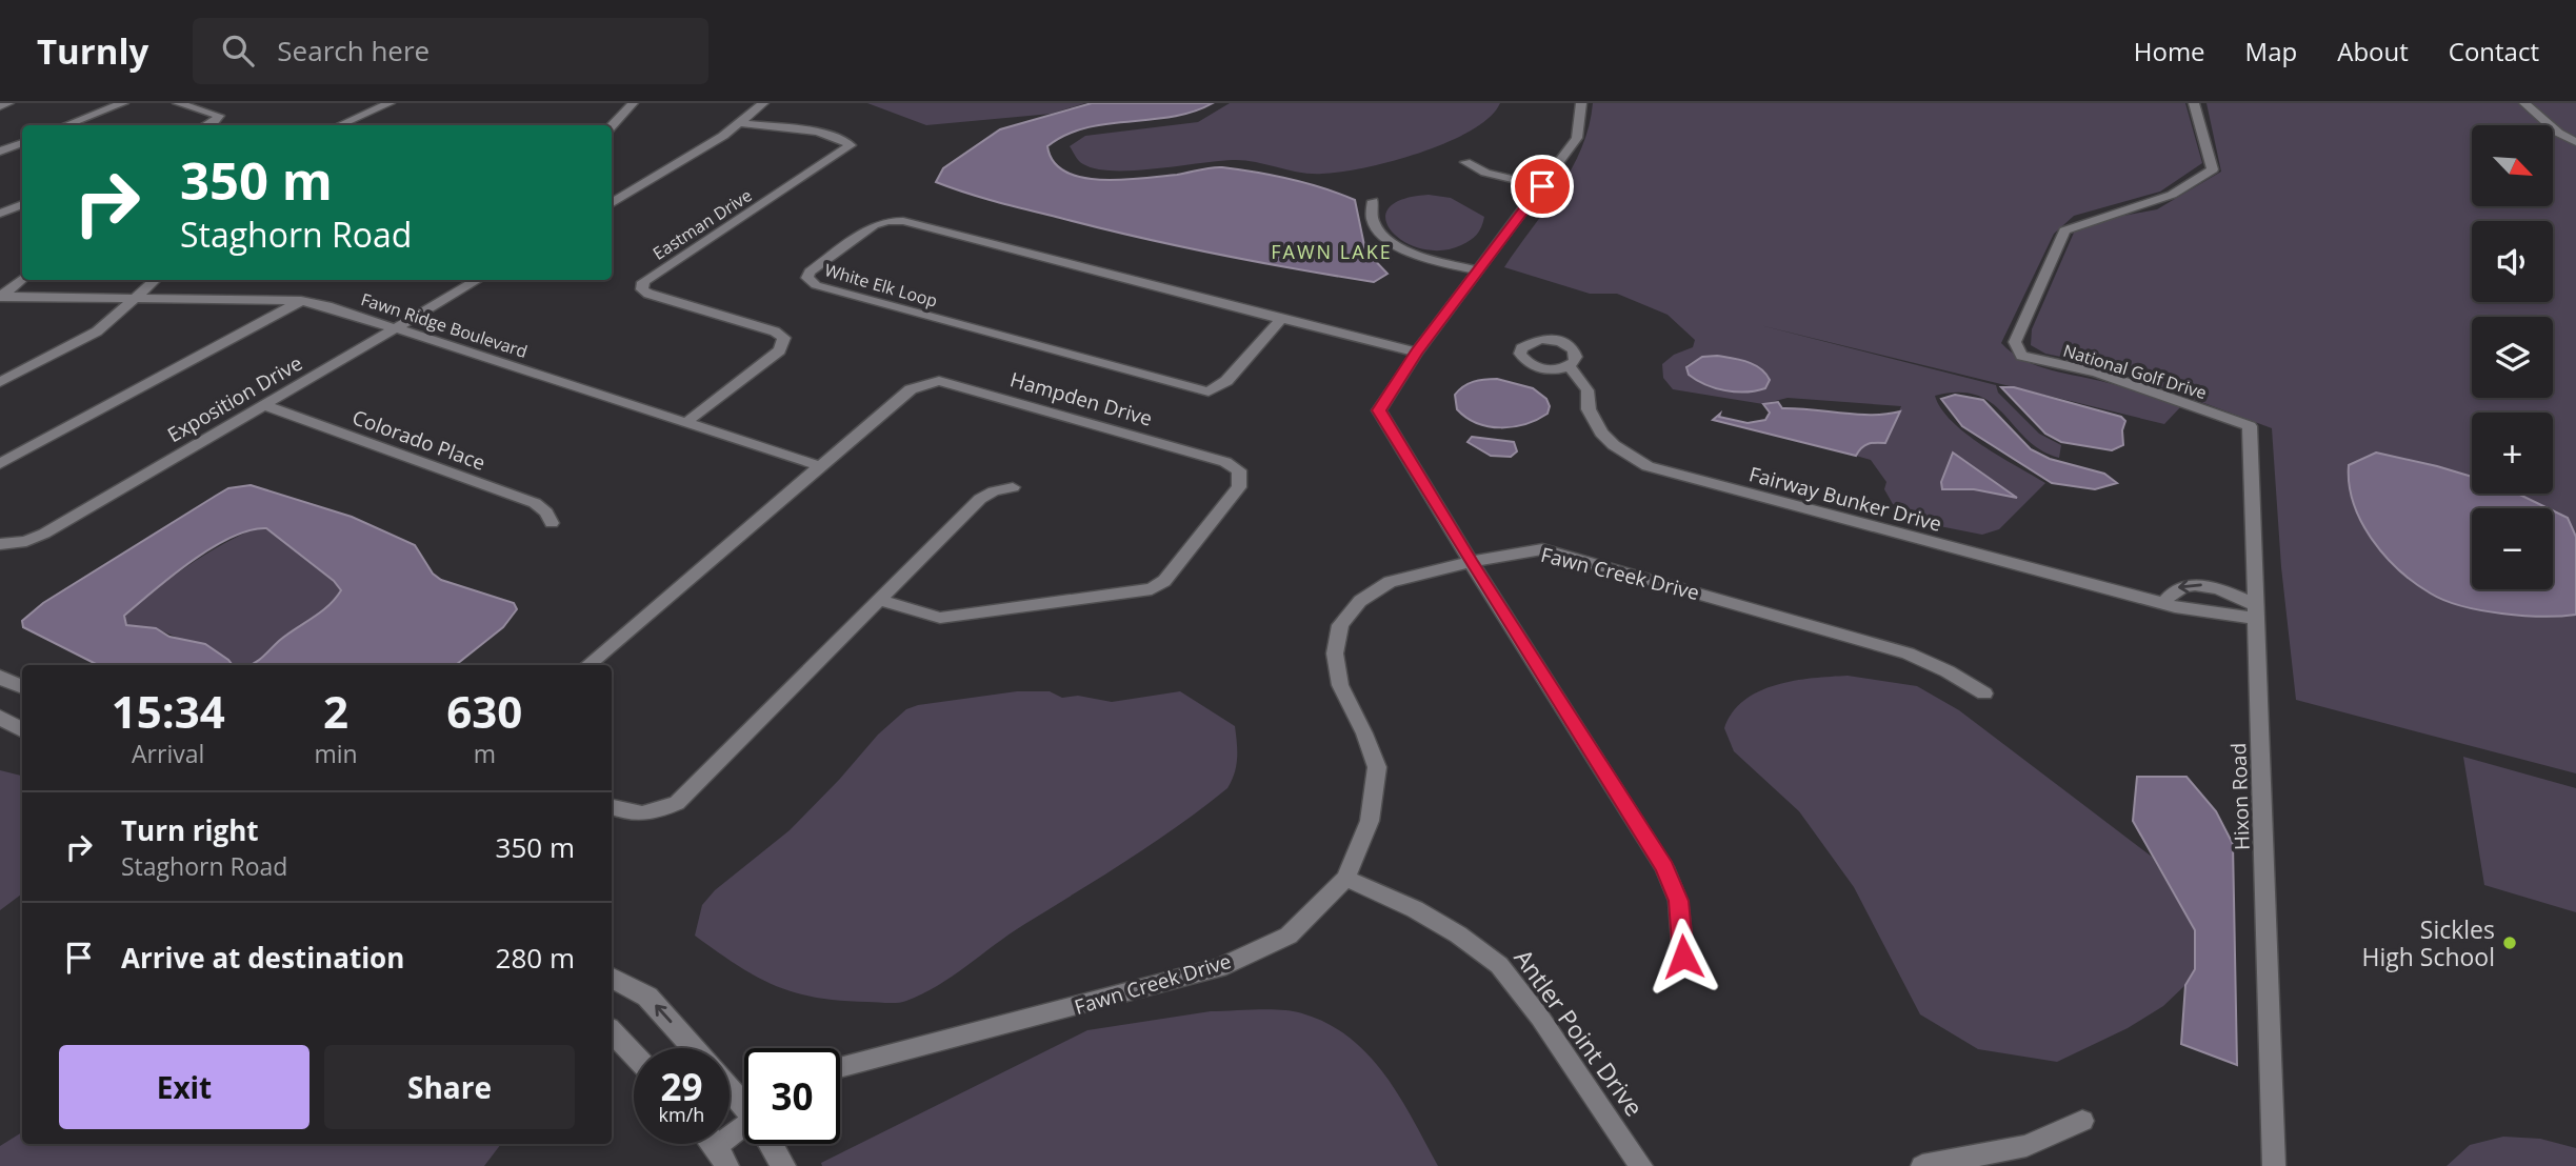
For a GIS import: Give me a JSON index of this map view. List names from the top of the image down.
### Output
{
  "streets": {
    "street": [
      "Eastman Drive",
      "White Elk Loop",
      "Fawn Ridge Boulevard",
      "National Golf Drive",
      "Exposition Drive",
      "Hampden Drive",
      "Colorado Place",
      "Fairway Bunker Drive",
      "Fawn Creek Drive",
      "Hixon Road",
      "Antler Point Drive"
    ]
  },
  "crossings": [
    ["Eastman Drive", "Fawn Ridge Boulevard"],
    ["Fawn Ridge Boulevard", "Exposition Drive"],
    ["Fawn Ridge Boulevard", "Hampden Drive"],
    ["National Golf Drive", "Hixon Road"],
    ["Exposition Drive", "Colorado Place"],
    ["Fairway Bunker Drive", "Hixon Road"],
    ["Fawn Creek Drive", "Antler Point Drive"]
  ],
  "districts": ["FAWN LAKE"],
  "places": ["Sickles High School"],
  "north": "bottom right",
  "page": {
    "header": "Turnly",
    "search": "Search here",
    "nav": [
      "Home",
      "Map",
      "About",
      "Contact"
    ],
    "map_buttons": ["+", "−"],
    "turn": ["350 m", "Staghorn Road"],
    "eta": [
      "15:34",
      "Arrival",
      "2",
      "min",
      "630",
      "m"
    ],
    "list": [
      {
        "name": "Turn right",
        "note": "Staghorn Road",
        "value": "350 m"
      },
      {
        "name": "Arrive at destination",
        "value": "280 m"
      }
    ],
    "buttons": ["Exit", "Share"],
    "speed": "29 km/h",
    "limit": "30"
  }
}
